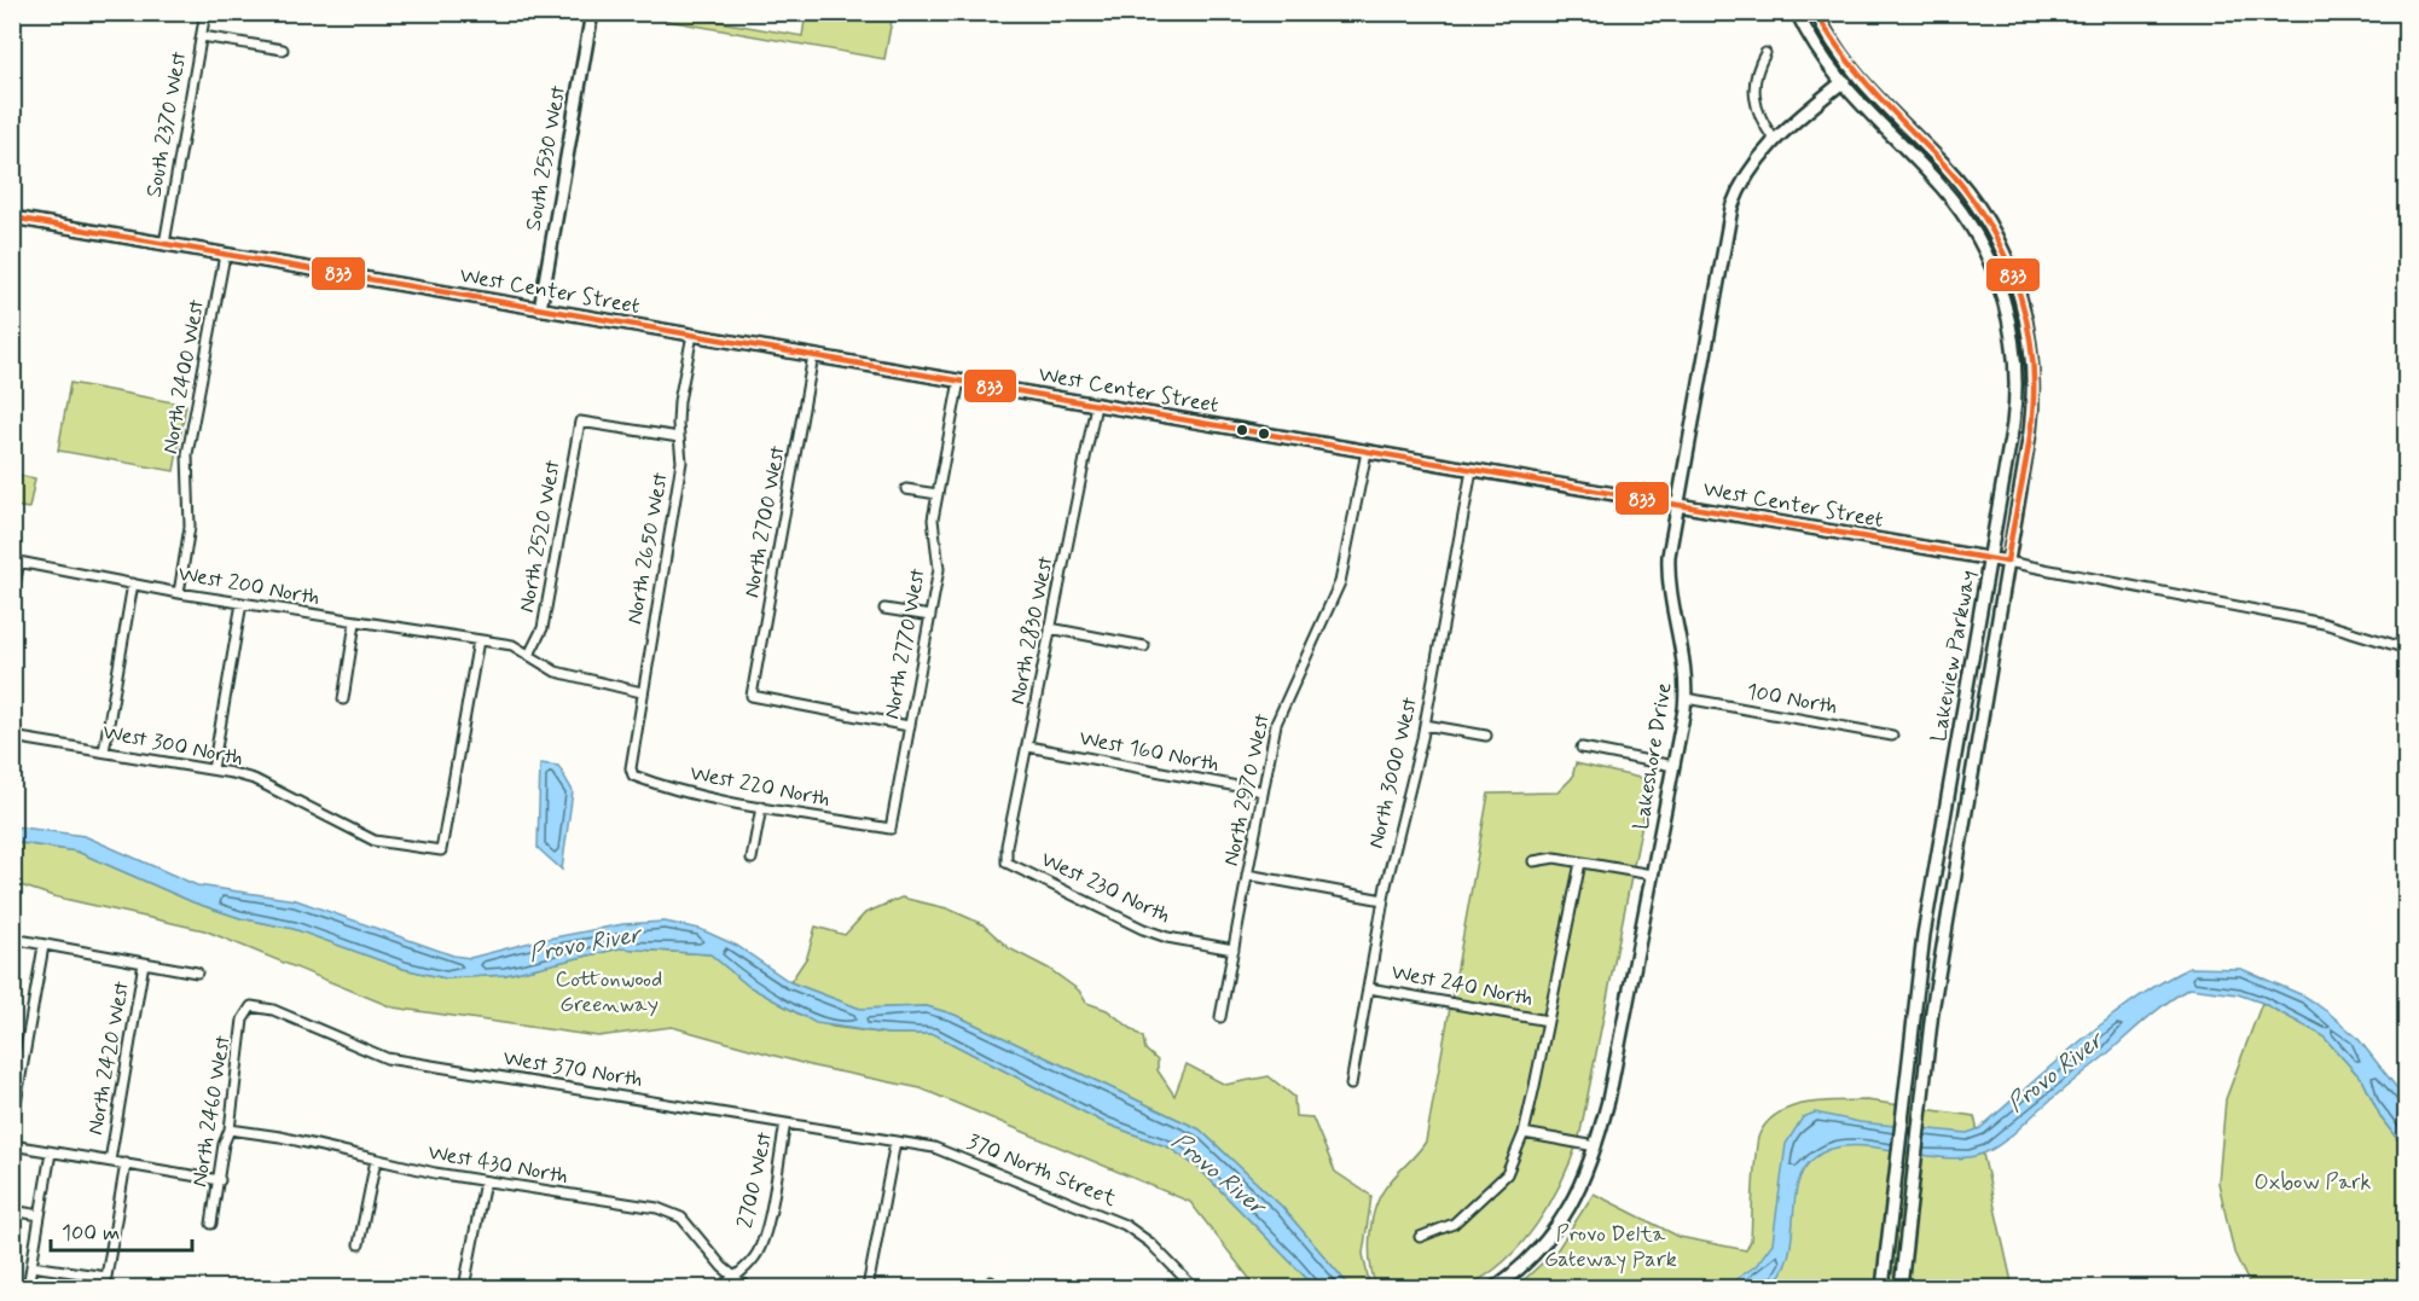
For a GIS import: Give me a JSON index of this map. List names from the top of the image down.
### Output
{
  "streets": {
    "main road": [
      "South 2530 West",
      "West Center Street",
      "Lakeview Parkway",
      "Lakeshore Drive"
    ],
    "street": [
      "South 2370 West",
      "North 2400 West",
      "North 2700 West",
      "North 2520 West",
      "North 2650 West",
      "West 200 North",
      "North 2830 West",
      "North 2770 West",
      "100 North",
      "West 300 North",
      "West 160 North",
      "North 3000 West",
      "West 220 North",
      "North 2970 West",
      "West 230 North",
      "West 240 North",
      "North 2420 West",
      "West 370 North",
      "North 2460 West",
      "West 430 North",
      "370 North Street",
      "2700 West"
    ]
  },
  "crossings": [
    ["South 2370 West", "West Center Street"],
    ["South 2530 West", "West Center Street"],
    ["West Center Street", "North 2400 West"],
    ["West Center Street", "North 2700 West"],
    ["West Center Street", "North 2650 West"],
    ["West Center Street", "North 2830 West"],
    ["West Center Street", "North 2770 West"],
    ["West Center Street", "Lakeview Parkway"],
    ["West Center Street", "Lakeshore Drive"],
    ["West Center Street", "North 3000 West"],
    ["West Center Street", "North 2970 West"],
    ["North 2400 West", "West 200 North"],
    ["North 2700 West", "North 2770 West"],
    ["North 2520 West", "North 2650 West"],
    ["North 2520 West", "West 200 North"],
    ["North 2650 West", "West 200 North"],
    ["North 2650 West", "West 220 North"],
    ["West 200 North", "West 300 North"],
    ["North 2830 West", "West 160 North"],
    ["North 2830 West", "West 230 North"],
    ["North 2770 West", "West 220 North"],
    ["Lakeview Parkway", "Lakeshore Drive"],
    ["100 North", "Lakeshore Drive"],
    ["West 160 North", "North 2970 West"],
    ["North 3000 West", "West 240 North"],
    ["North 2970 West", "West 230 North"],
    ["West 370 North", "North 2460 West"],
    ["West 370 North", "370 North Street"],
    ["West 370 North", "2700 West"],
    ["North 2460 West", "West 430 North"],
    ["West 430 North", "2700 West"]
  ],
  "water": ["Provo River"],
  "parks": ["Cottonwood Greenway", "Oxbow Park", "Provo Delta Gateway Park"],
  "lines": ["transit line 833"],
  "scale_bar": "100 m"
}
